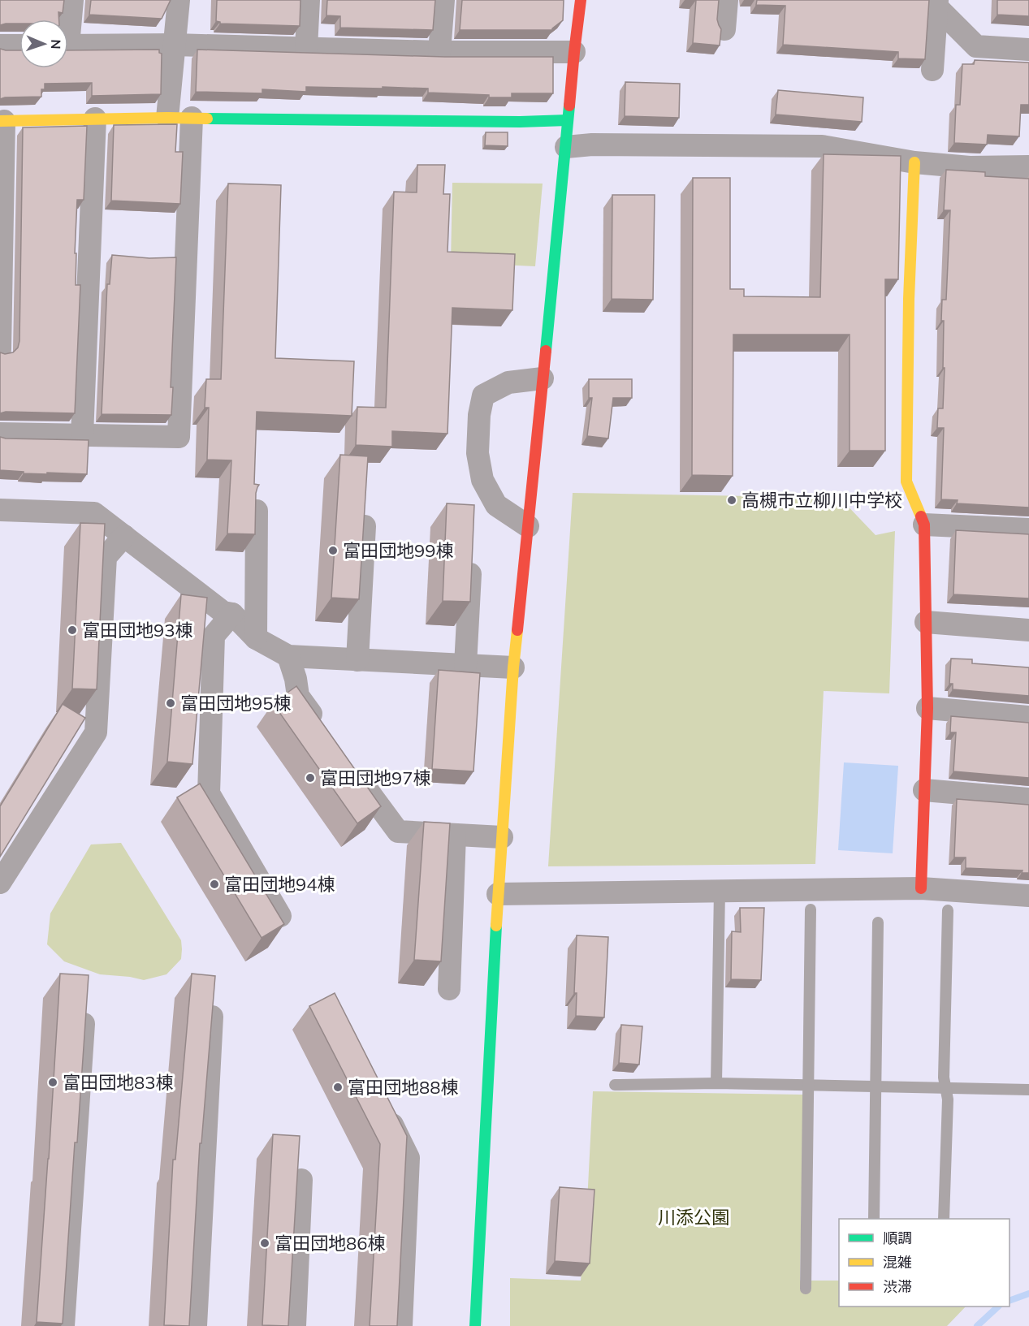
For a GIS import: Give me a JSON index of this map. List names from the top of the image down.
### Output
{
  "parks": ["川添公園"],
  "places": [
    "高槻市立柳川中学校",
    "富田団地99棟",
    "富田団地93棟",
    "富田団地95棟",
    "富田団地97棟",
    "富田団地94棟",
    "富田団地83棟",
    "富田団地88棟",
    "富田団地86棟"
  ],
  "legend": ["順調", "混雑", "渋滞"],
  "north": "right"
}
